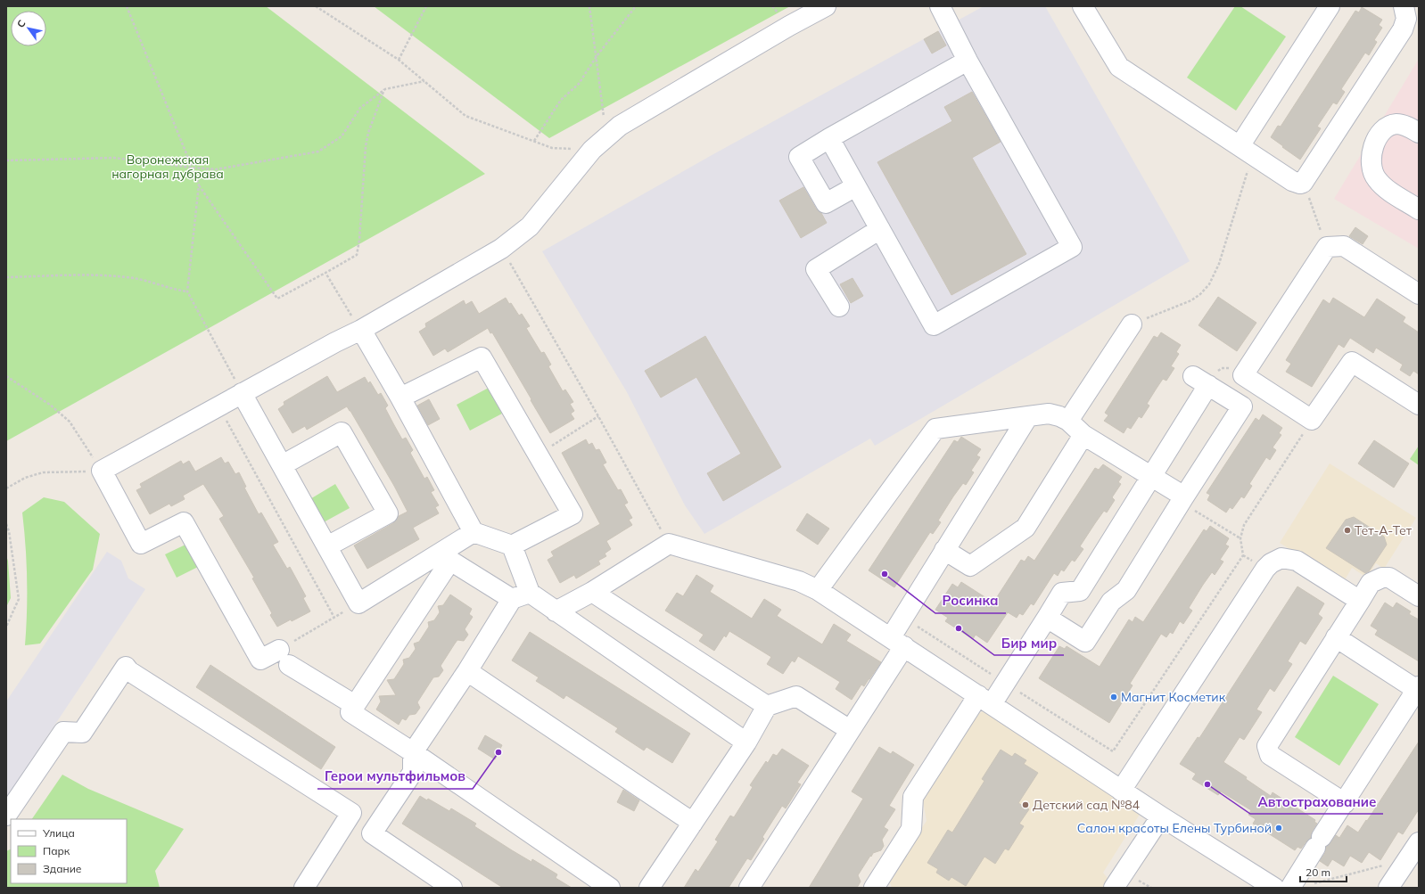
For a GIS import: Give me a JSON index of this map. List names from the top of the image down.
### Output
{
  "parks": ["Воронежская нагорная дубрава"],
  "places": [
    "Тет-А-Тет",
    "Росинка",
    "Бир мир",
    "Магнит Косметик",
    "Герои мультфильмов",
    "Автострахование",
    "Детский сад №84",
    "Салон красоты Елены Турбиной"
  ],
  "legend": ["Улица", "Парк", "Здание"],
  "scale_bar": "20 m",
  "north": "top left"
}
